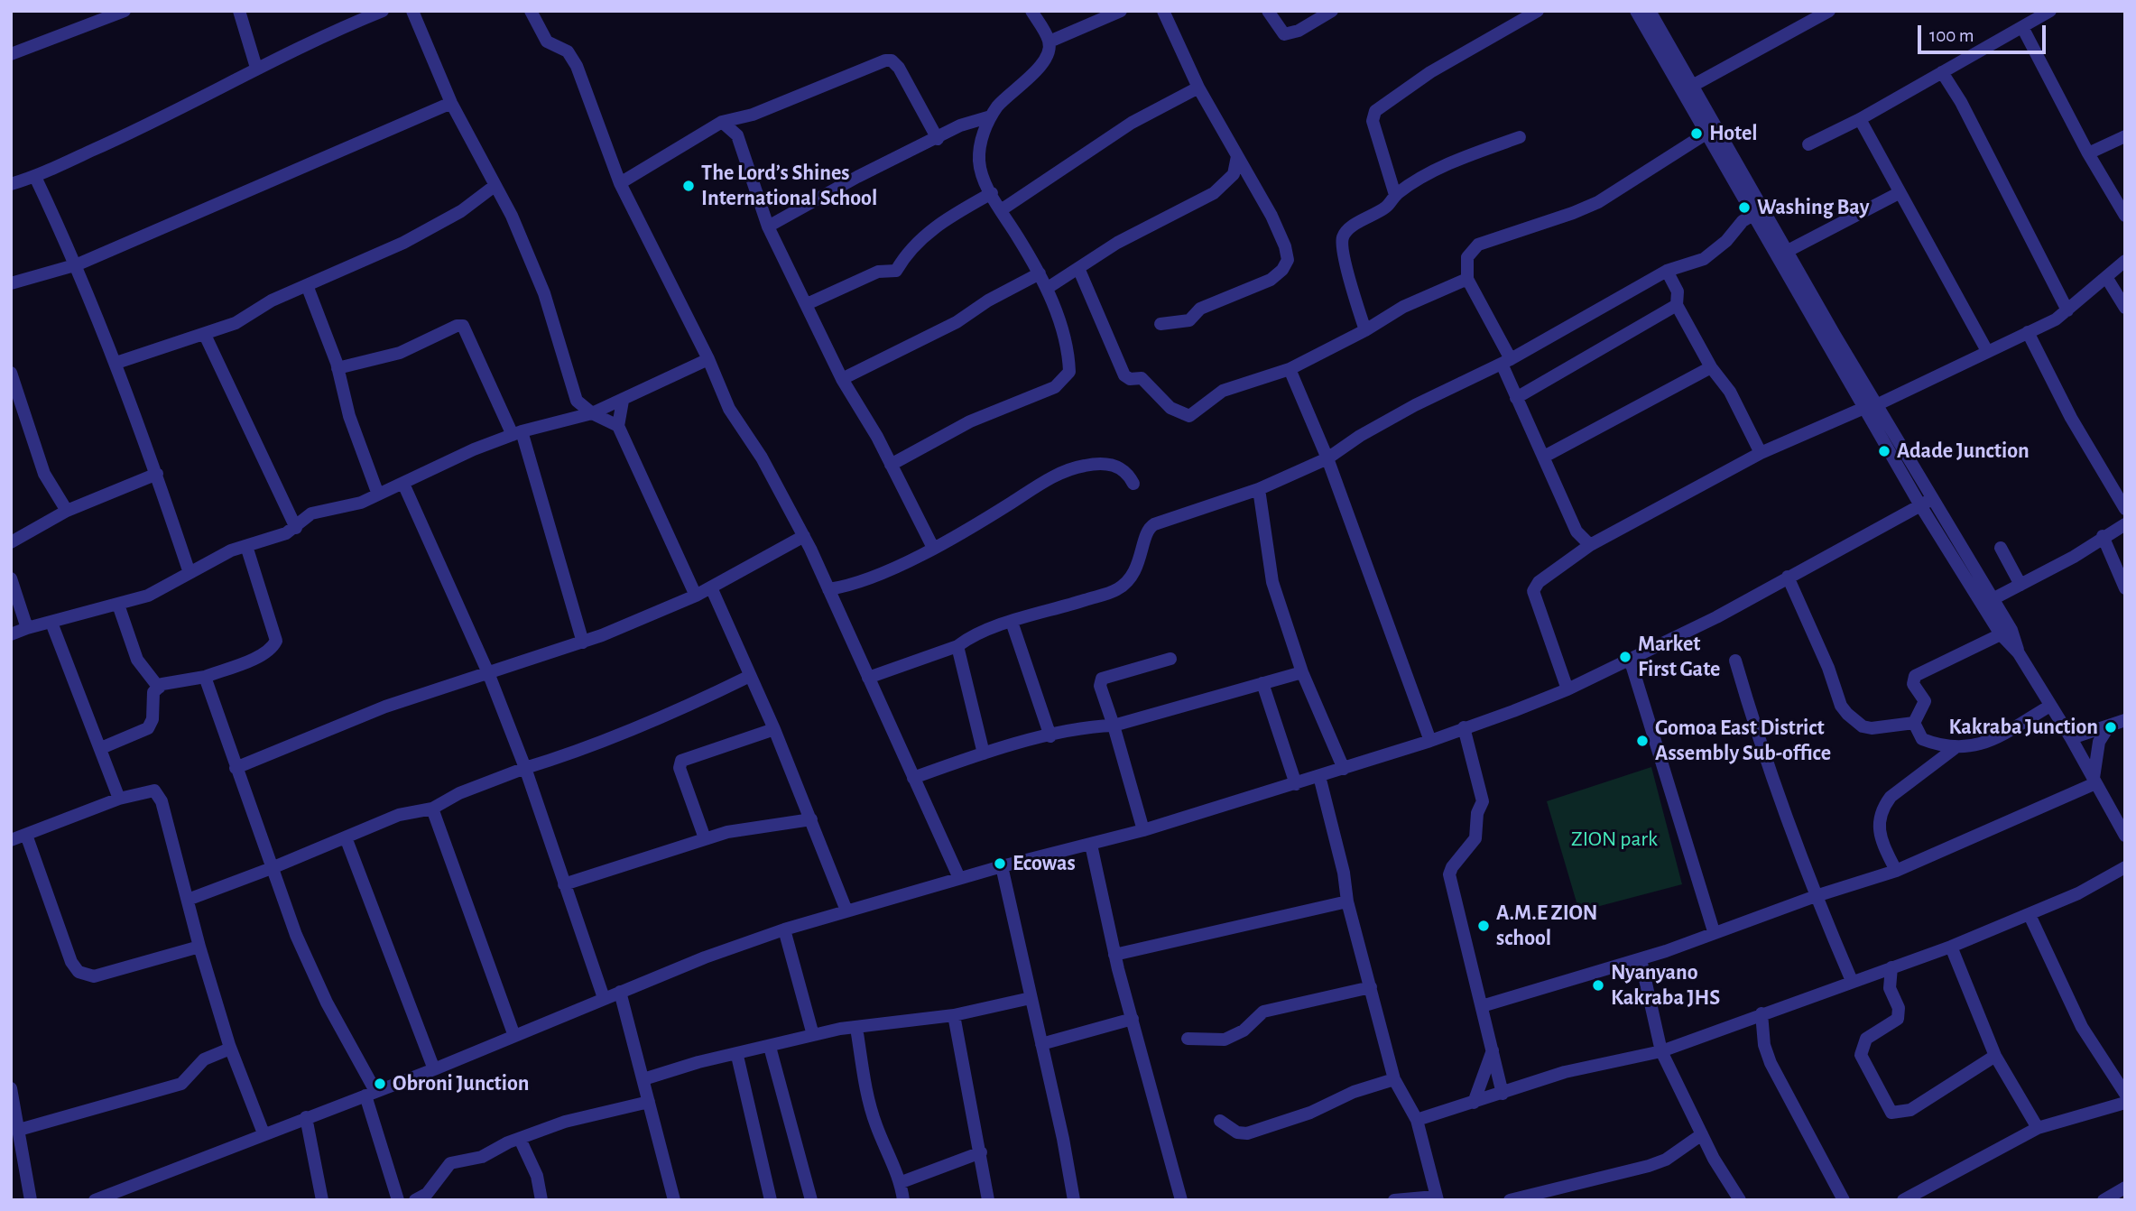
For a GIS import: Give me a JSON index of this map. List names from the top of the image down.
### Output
{
  "parks": ["ZION park"],
  "places": [
    "Hotel",
    "The Lord’s Shines International School",
    "Washing Bay",
    "Adade Junction",
    "Market First Gate",
    "Kakraba Junction",
    "Gomoa East District Assembly Sub-office",
    "Ecowas",
    "A.M.E ZION school",
    "Nyanyano Kakraba JHS",
    "Obroni Junction"
  ],
  "scale_bar": "100 m"
}
